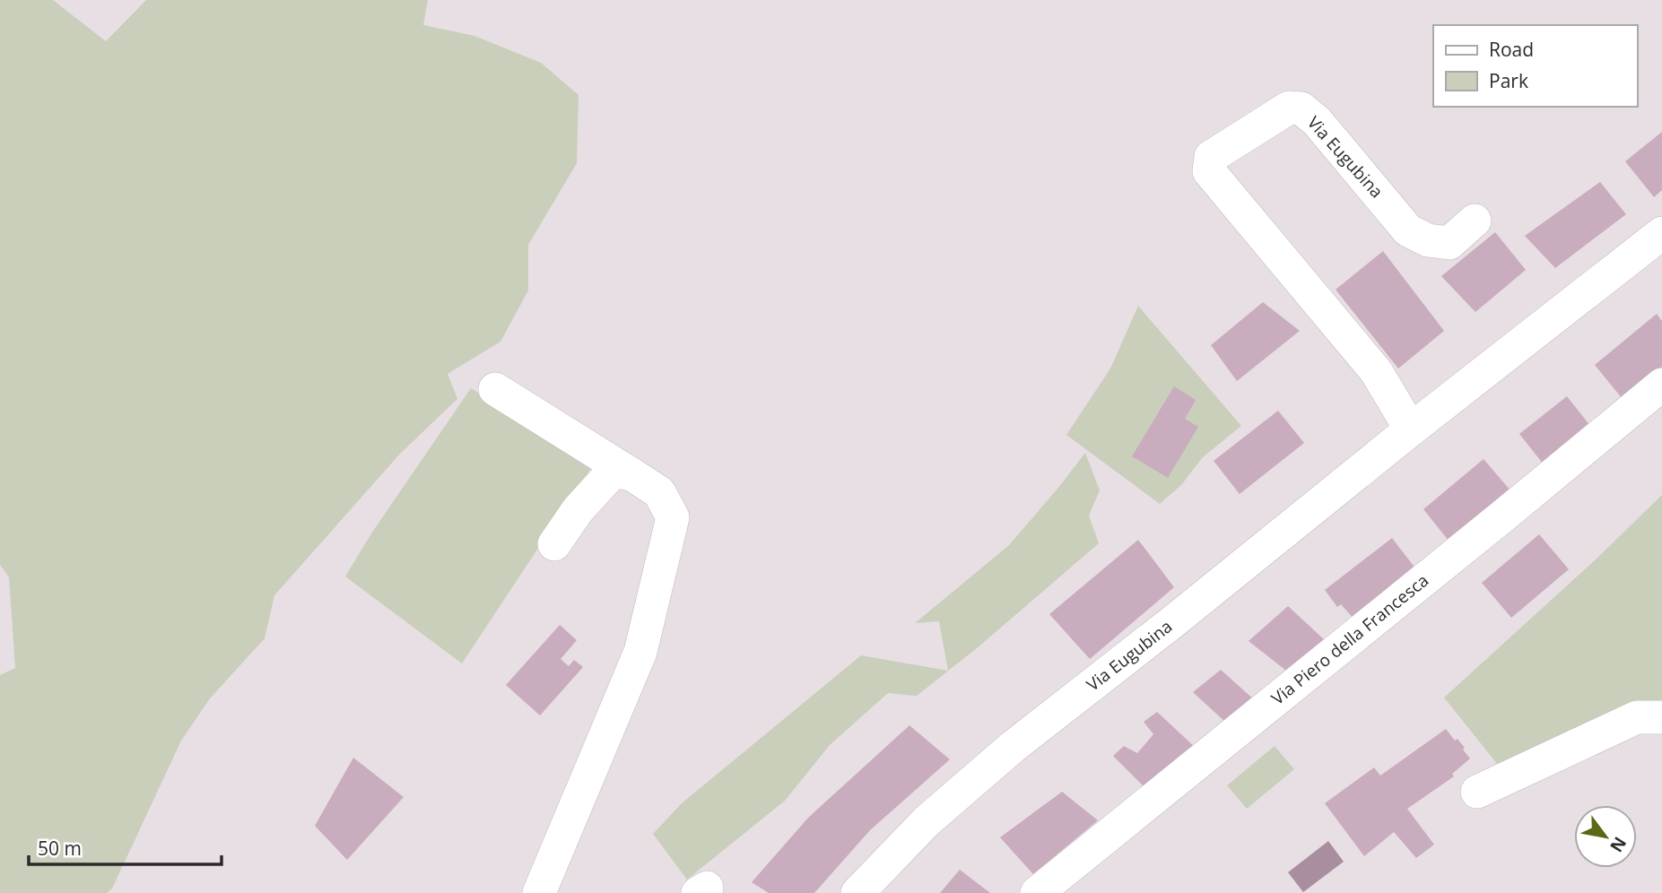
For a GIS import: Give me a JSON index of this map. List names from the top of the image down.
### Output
{
  "streets": {
    "street": ["Via Eugubina", "Via Piero della Francesca"]
  },
  "legend": ["Road", "Park"],
  "scale_bar": "50 m",
  "north": "bottom right"
}
